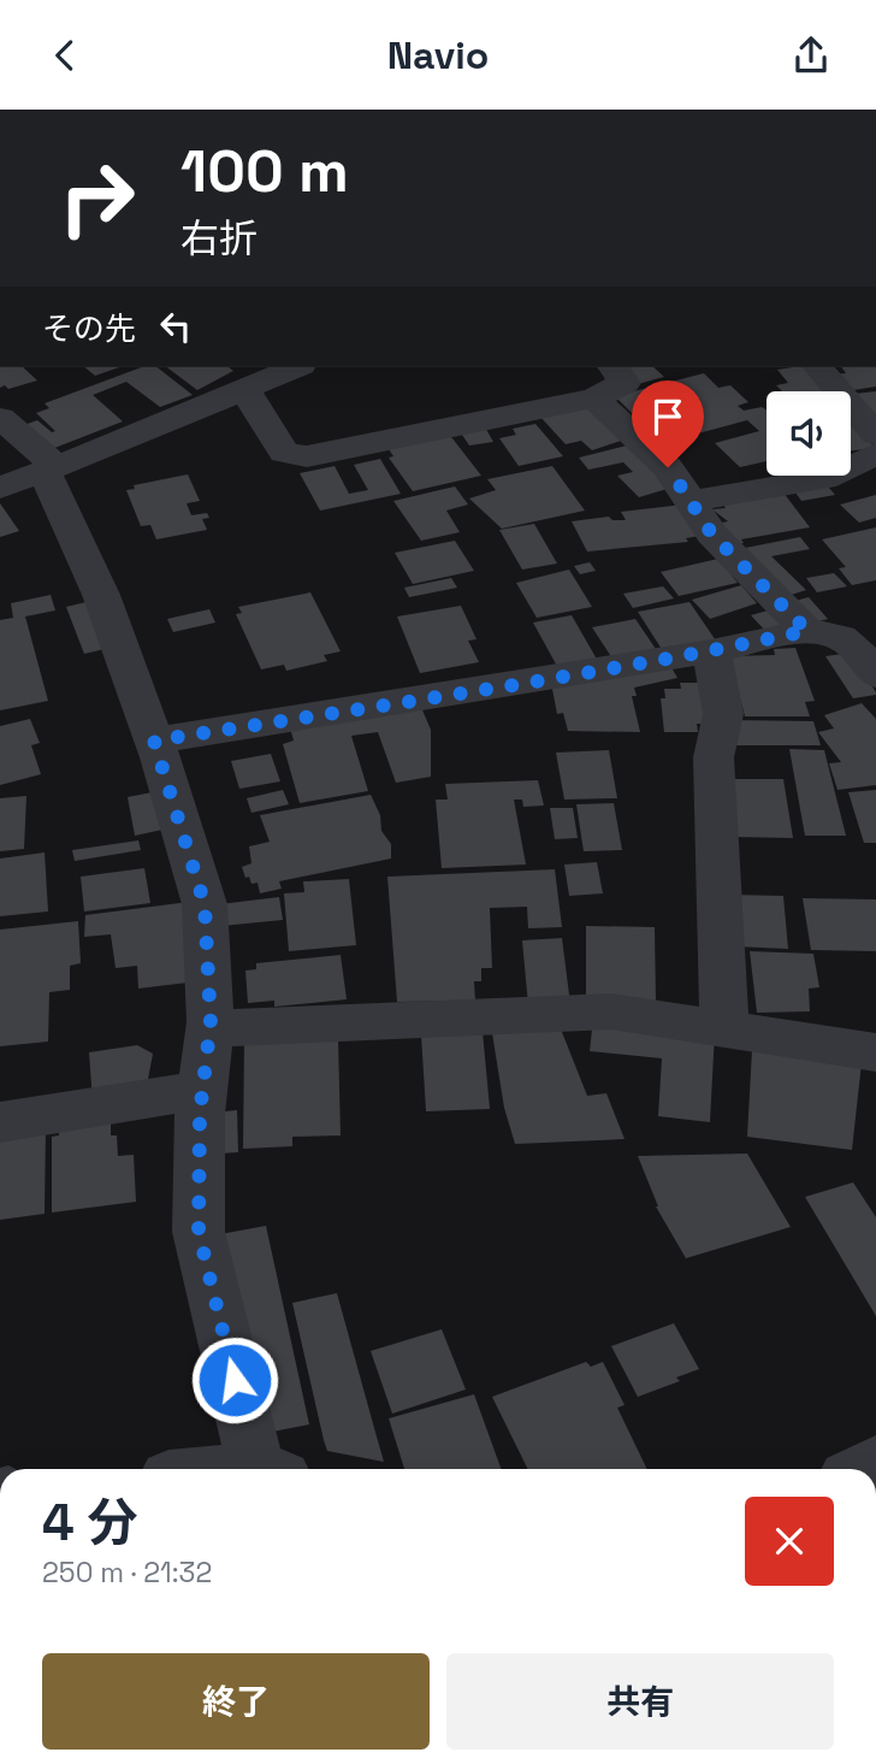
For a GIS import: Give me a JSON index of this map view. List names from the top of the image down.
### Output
{
  "page": {
    "header": "Navio",
    "turn": ["100 m", "右折"],
    "then": "その先",
    "heading": ["4 分", "250 m · 21:32"],
    "buttons": ["終了", "共有"]
  }
}
